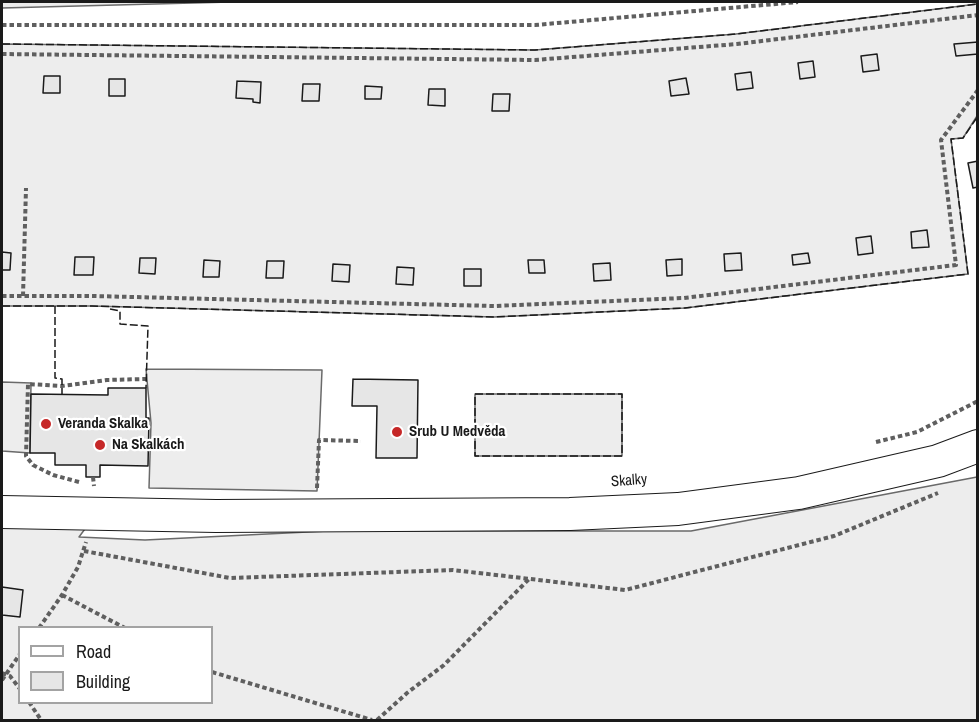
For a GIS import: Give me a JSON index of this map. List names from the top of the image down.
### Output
{
  "streets": {
    "street": ["Skalky"]
  },
  "places": ["Veranda Skalka", "Srub U Medvěda", "Na Skalkách"],
  "legend": ["Road", "Building"]
}
